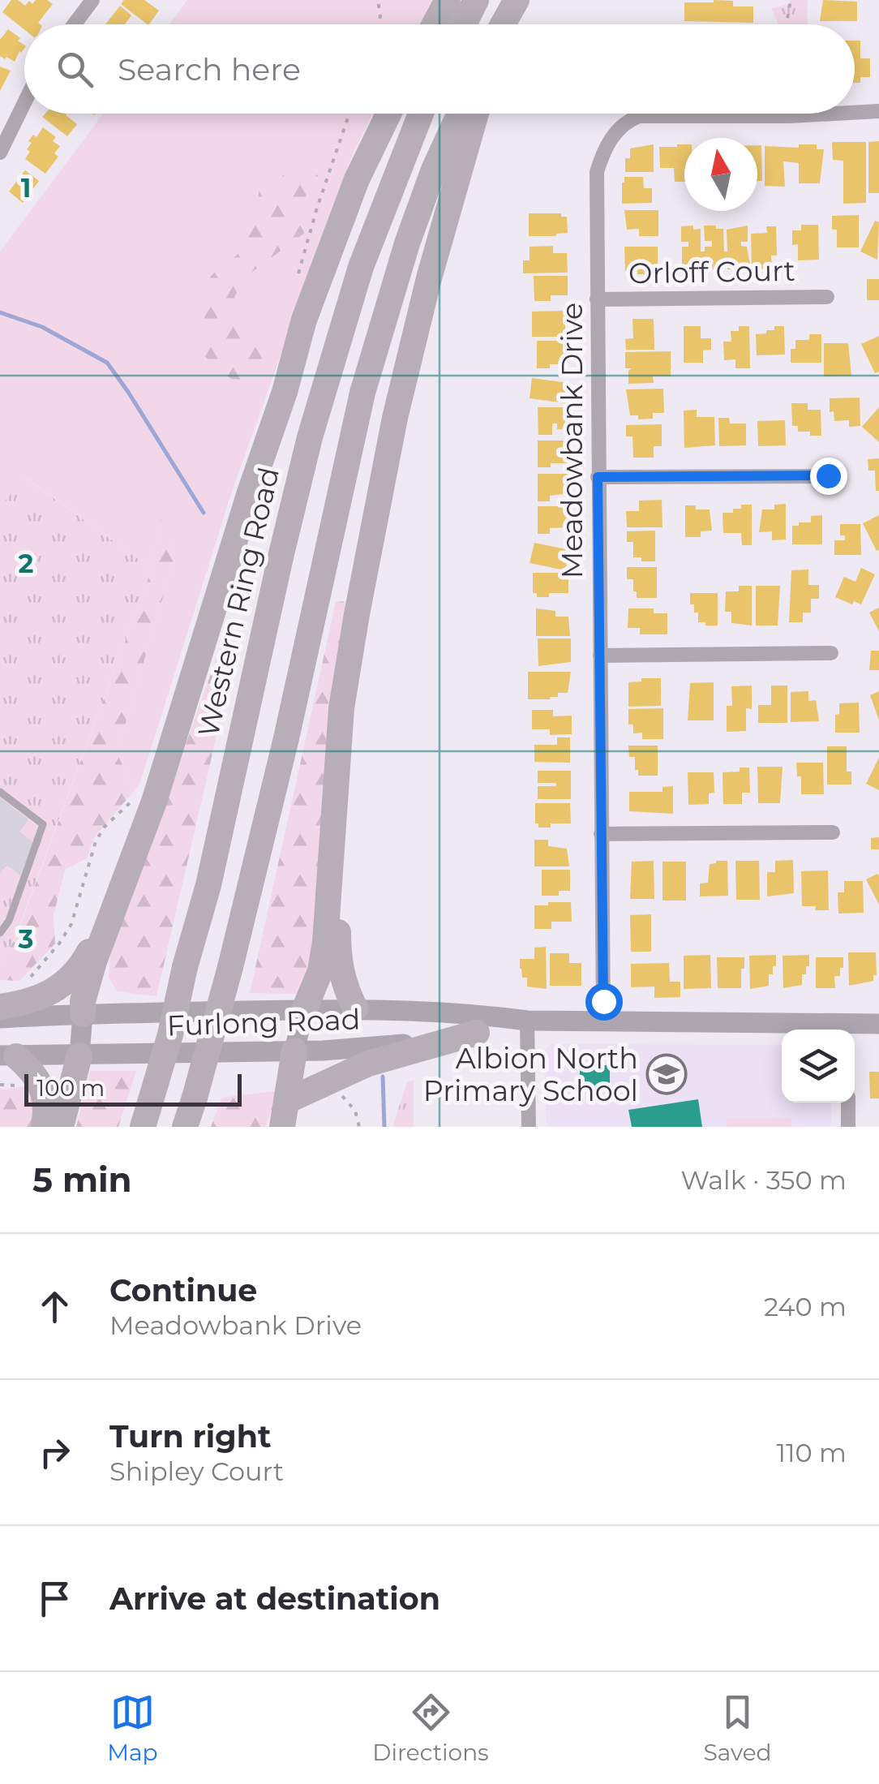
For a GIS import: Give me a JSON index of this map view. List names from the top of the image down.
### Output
{
  "streets": {
    "highway": ["Western Ring Road"],
    "street": ["Orloff Court", "Meadowbank Drive", "Furlong Road"]
  },
  "crossings": [
    ["Orloff Court", "Meadowbank Drive"],
    ["Meadowbank Drive", "Furlong Road"]
  ],
  "places": {
    "school or university": ["Albion North Primary School"]
  },
  "scale_bar": "100 m",
  "north": "top",
  "page": {
    "search": "Search here",
    "scale": "100 m",
    "heading": ["5 min", "Walk · 350 m"],
    "list": [
      ["Continue", "Meadowbank Drive", "240 m"],
      ["Turn right", "Shipley Court", "110 m"],
      "Arrive at destination"
    ],
    "nav": ["Map", "Directions", "Saved"]
  },
  "grid": {
    "rows": ["1", "2", "3"]
  }
}
